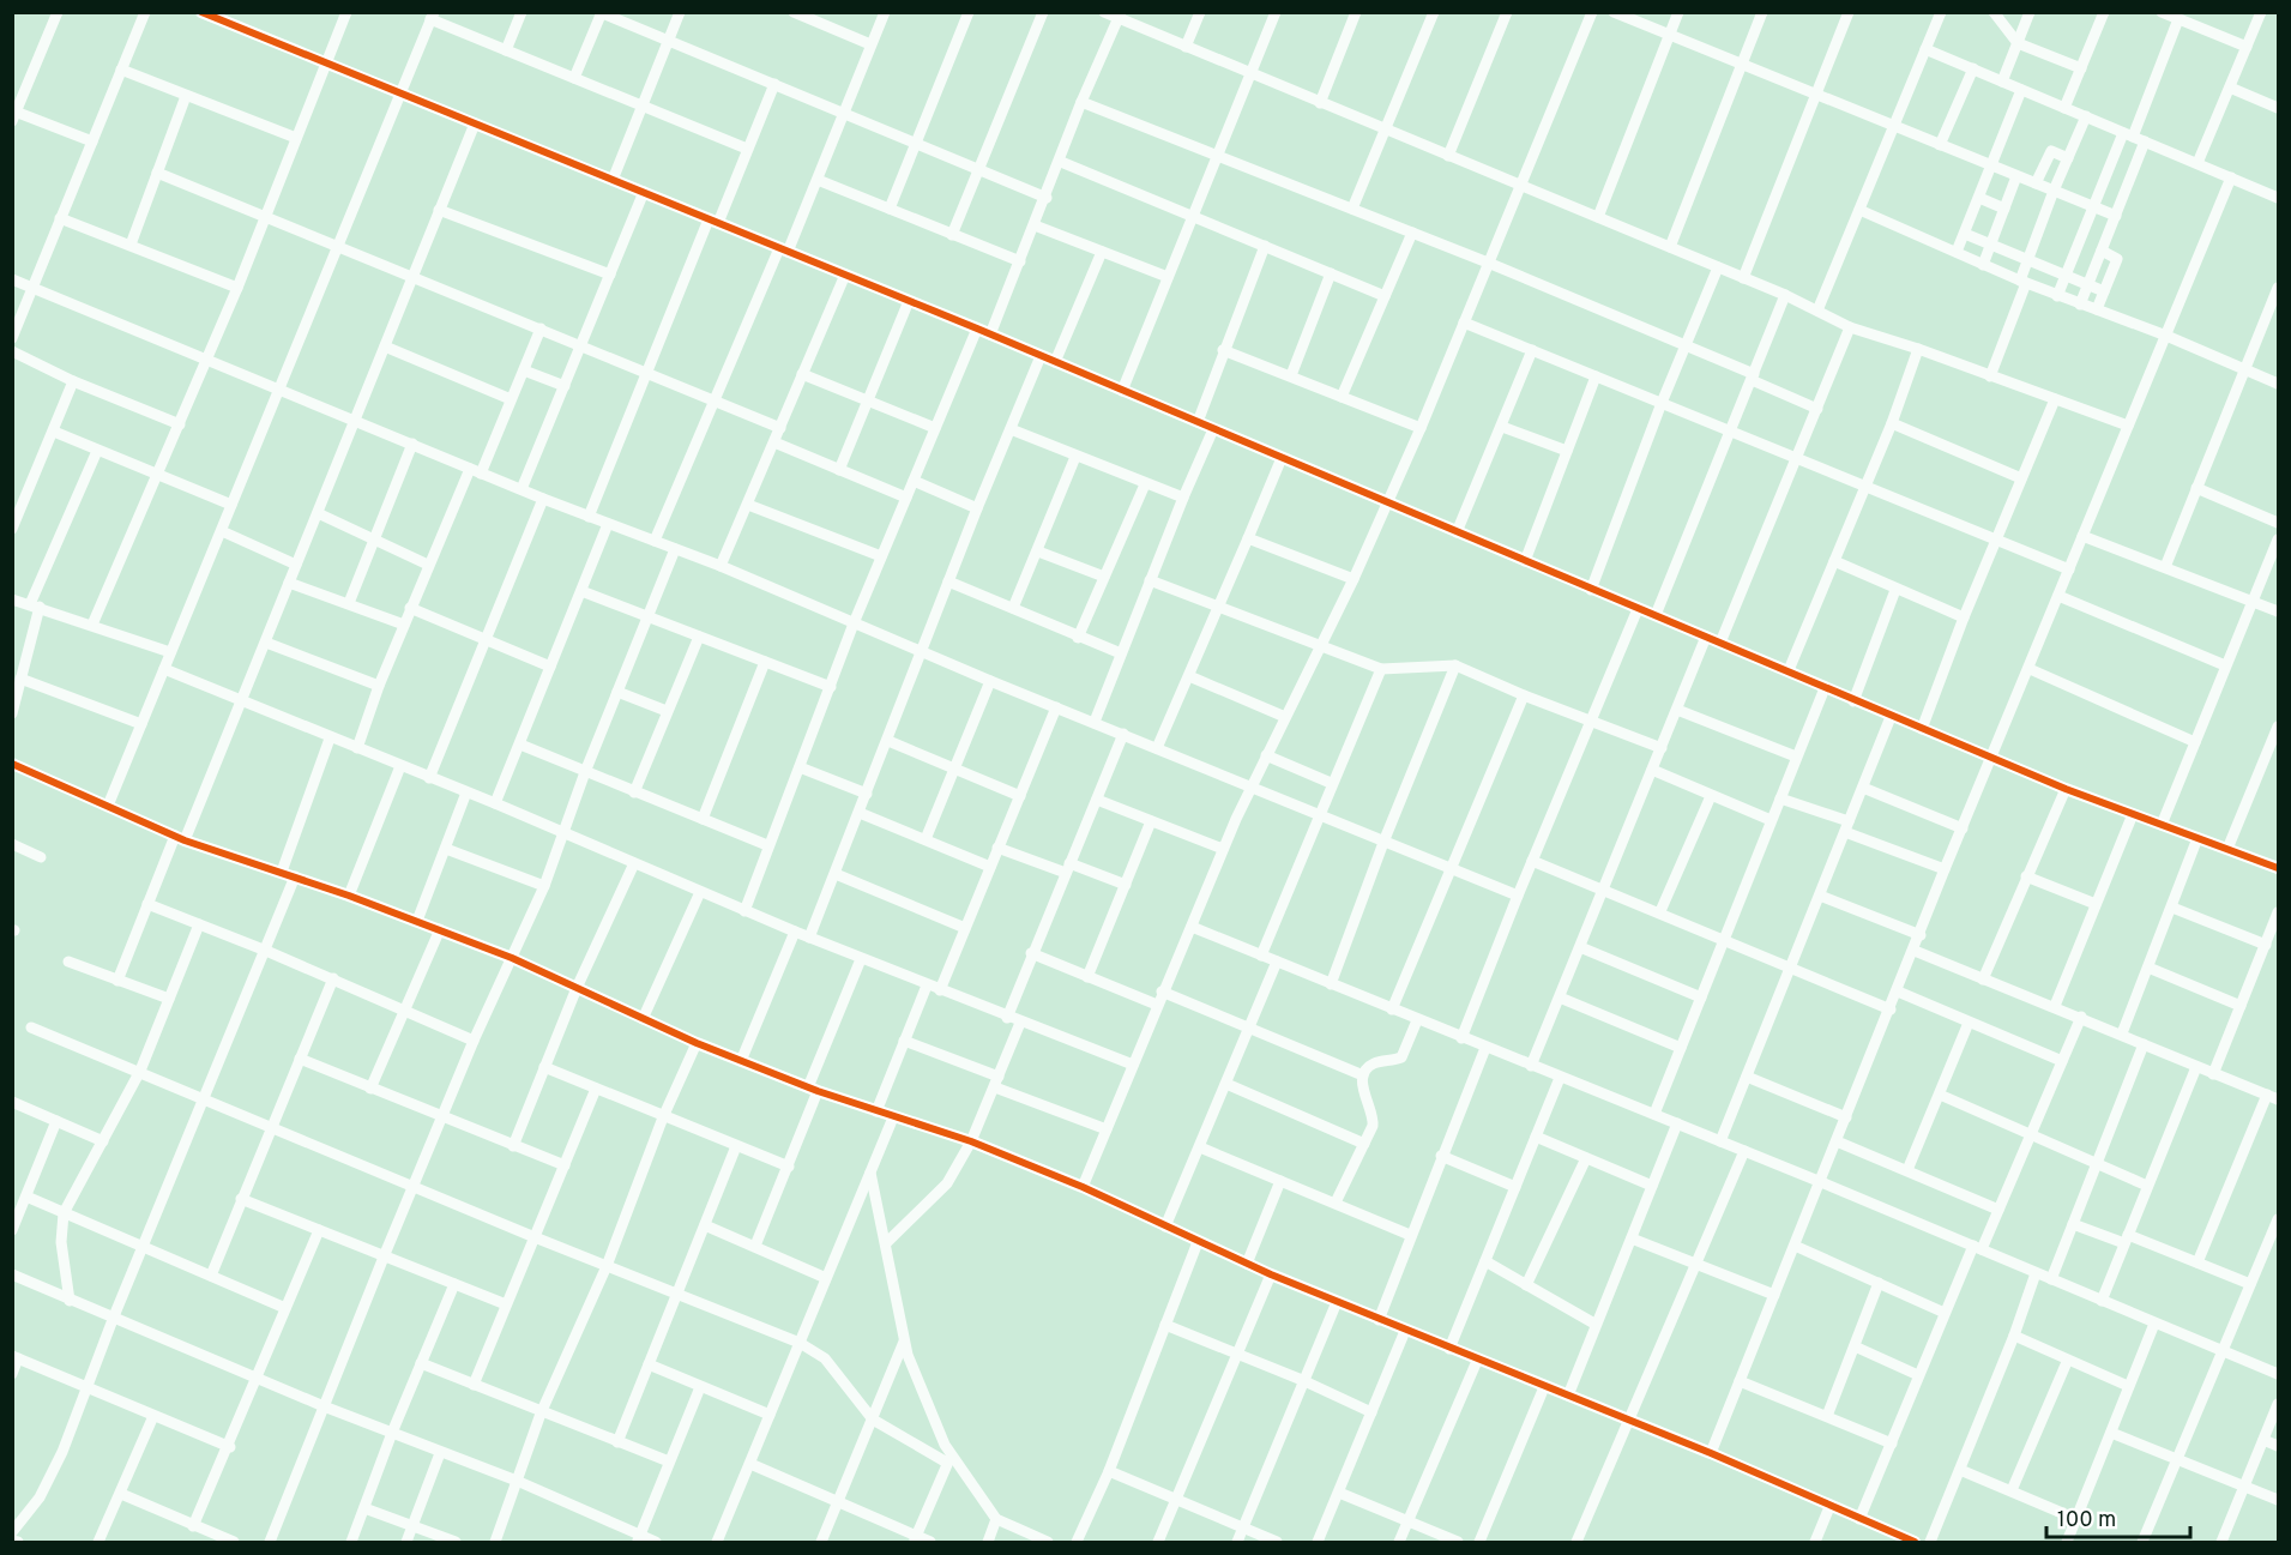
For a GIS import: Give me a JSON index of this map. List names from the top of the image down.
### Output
{
  "scale_bar": "100 m"
}
